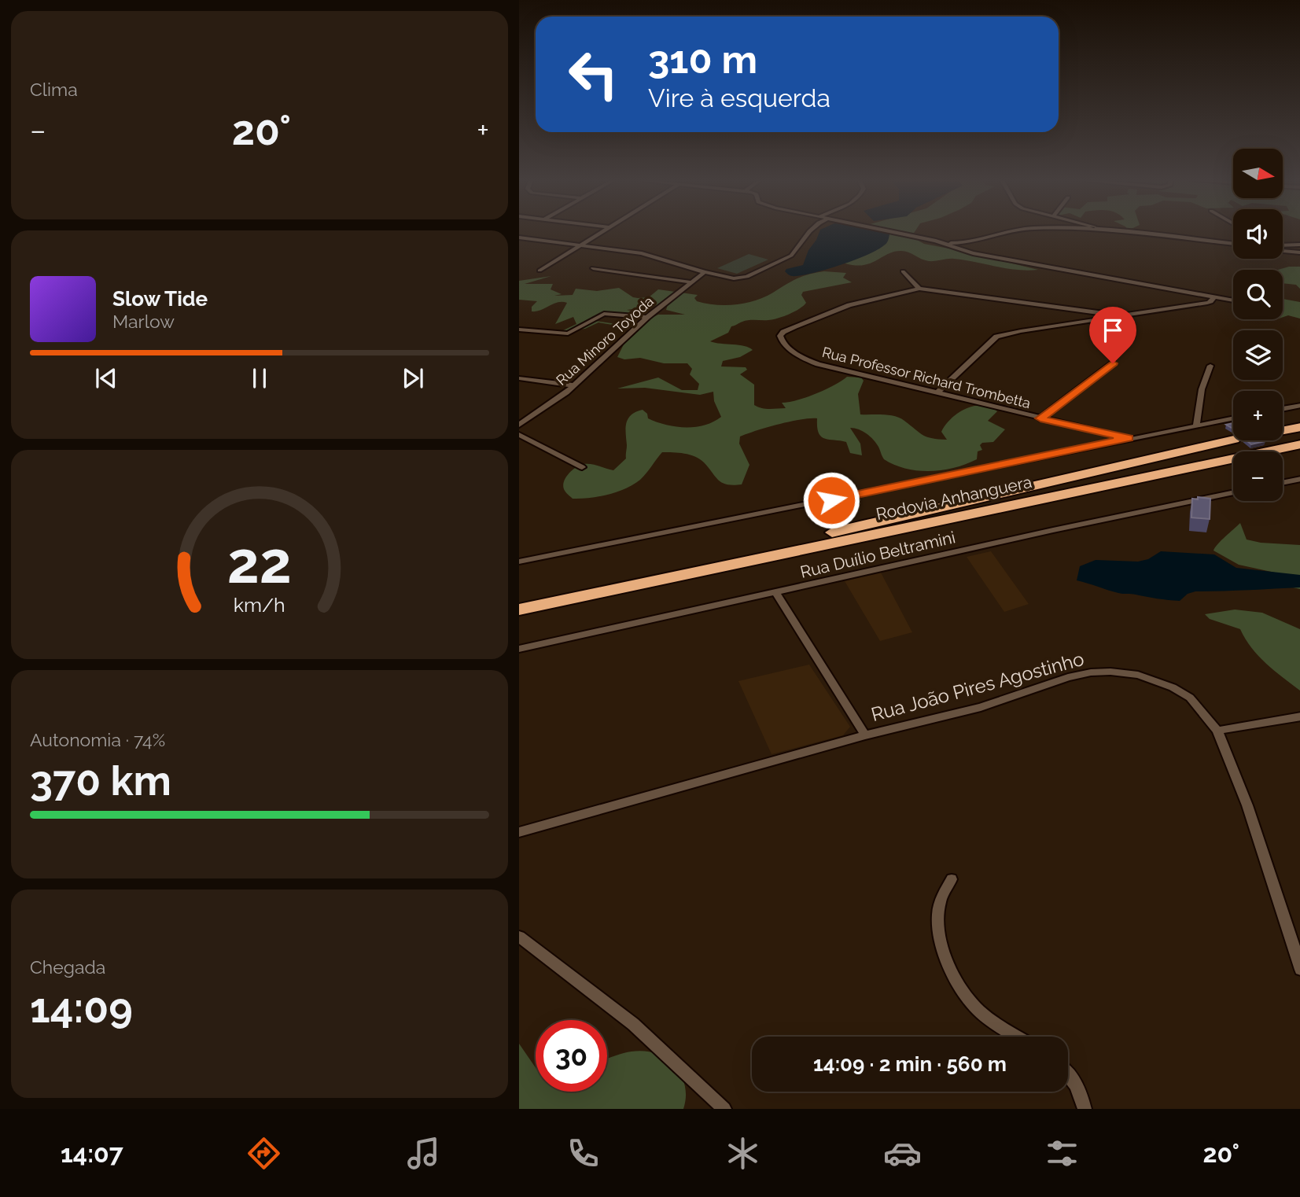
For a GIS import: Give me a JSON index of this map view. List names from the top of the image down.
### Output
{
  "streets": {
    "highway": ["Rodovia Anhanguera"],
    "street": [
      "Rua Minoro Toyoda",
      "Rua Professor Richard Trombetta",
      "Rua Duílio Beltramini",
      "Rua João Pires Agostinho"
    ]
  },
  "north": "right",
  "page": {
    "tile": [
      "Clima",
      ["Autonomia · 74%", "370 km"],
      ["Chegada", "14:09"]
    ],
    "turn": ["310 m", "Vire à esquerda"],
    "heat": ["−", "20°", "+"],
    "map_buttons": ["+", "−"],
    "song": ["Slow Tide", "Marlow"],
    "limit": "30",
    "trip": "14:09 · 2 min · 560 m",
    "tabs": ["14:07", "20°"],
    "gauge": ["22", "km/h"]
  }
}
